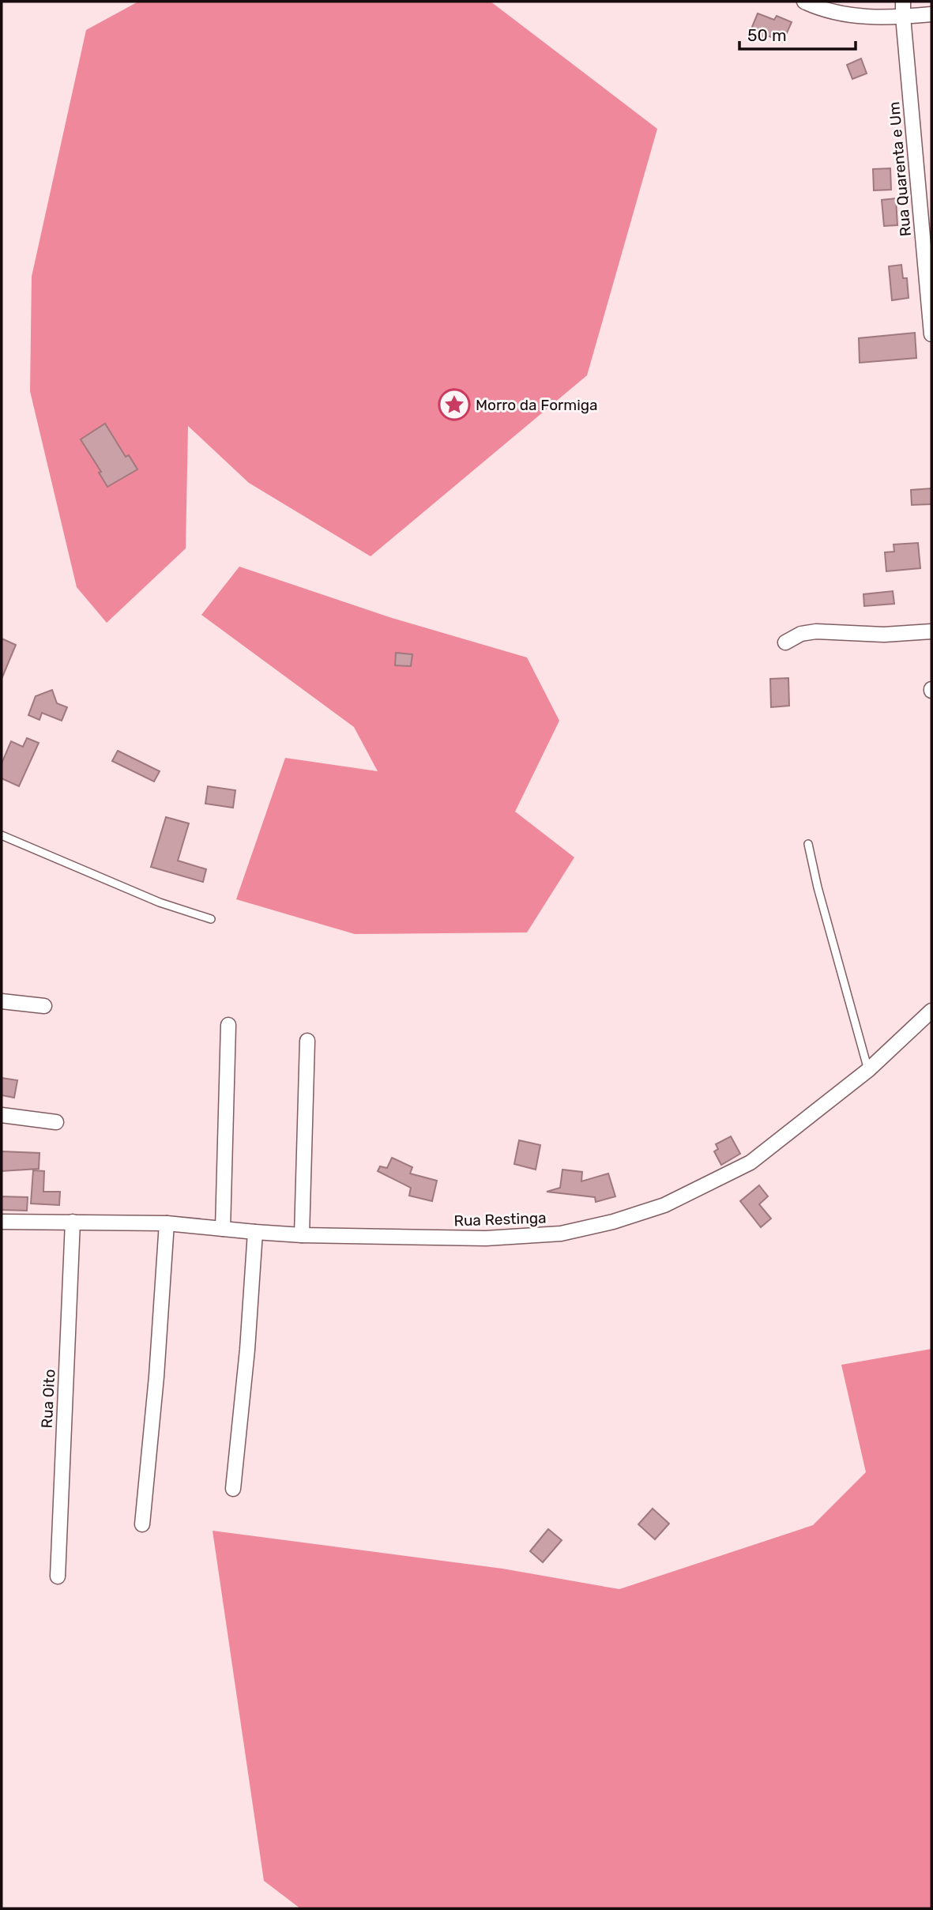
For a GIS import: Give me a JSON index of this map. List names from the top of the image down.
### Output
{
  "streets": {
    "street": ["Rua Quarenta e Um", "Rua Restinga", "Rua Oito"]
  },
  "crossings": [
    ["Rua Restinga", "Rua Oito"]
  ],
  "places": {
    "place": ["Morro da Formiga"]
  },
  "scale_bar": "50 m"
}
